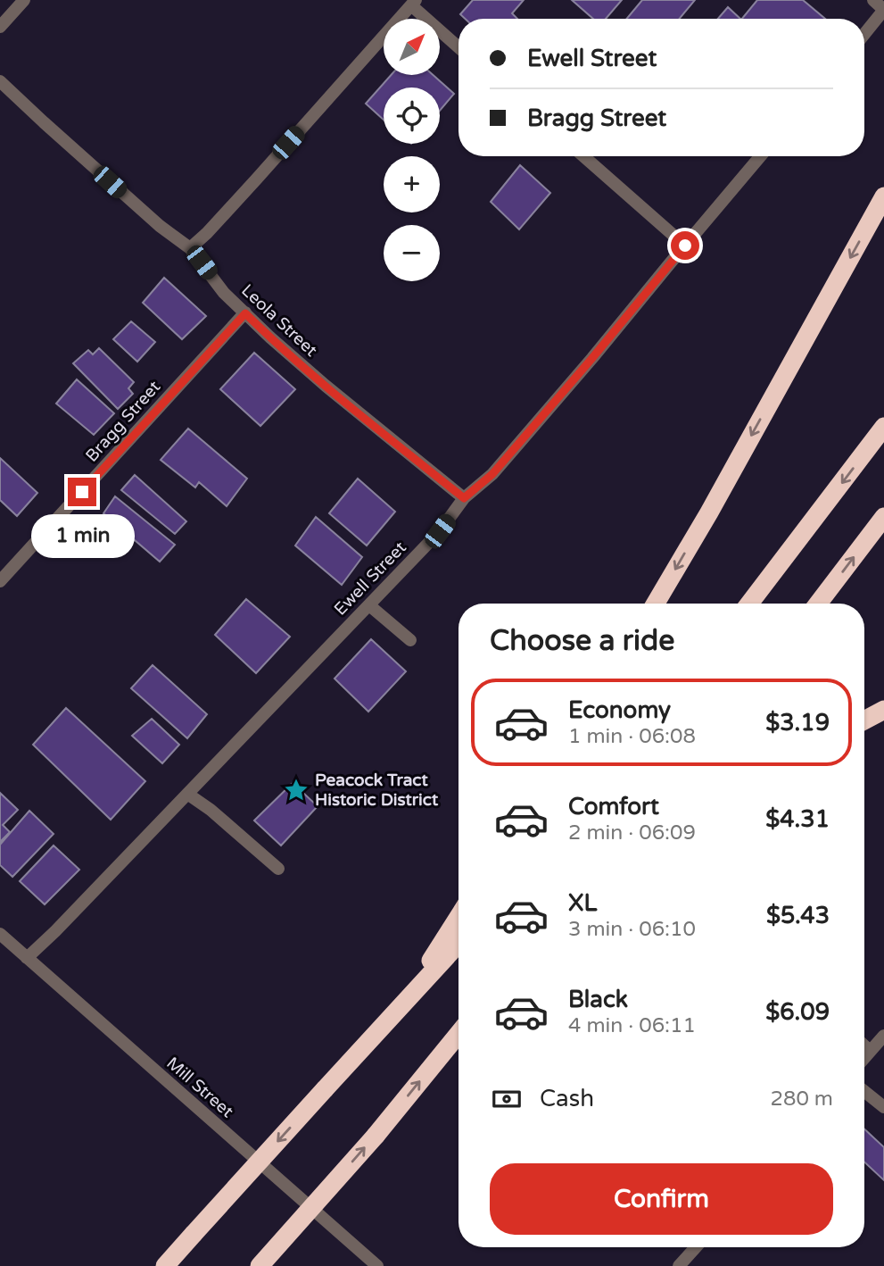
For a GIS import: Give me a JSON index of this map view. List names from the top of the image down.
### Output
{
  "streets": {
    "street": [
      "Leola Street",
      "Bragg Street",
      "Ewell Street",
      "Mill Street"
    ]
  },
  "crossings": [
    ["Leola Street", "Bragg Street"],
    ["Leola Street", "Ewell Street"],
    ["Ewell Street", "Mill Street"]
  ],
  "places": {
    "place": ["Peacock Tract Historic District"]
  },
  "north": "top right",
  "page": {
    "map_buttons": ["+", "−"],
    "banner": ["Ewell Street", "Bragg Street"],
    "bubble": "1 min",
    "heading": "Choose a ride",
    "list": [
      {
        "name": "Economy",
        "note": "1 min · 06:08",
        "value": "$3.19"
      },
      {
        "name": "Comfort",
        "note": "2 min · 06:09",
        "value": "$4.31"
      },
      {
        "name": "XL",
        "note": "3 min · 06:10",
        "value": "$5.43"
      },
      {
        "name": "Black",
        "note": "4 min · 06:11",
        "value": "$6.09"
      }
    ],
    "pay": ["Cash", "280 m"],
    "buttons": "Confirm"
  }
}
